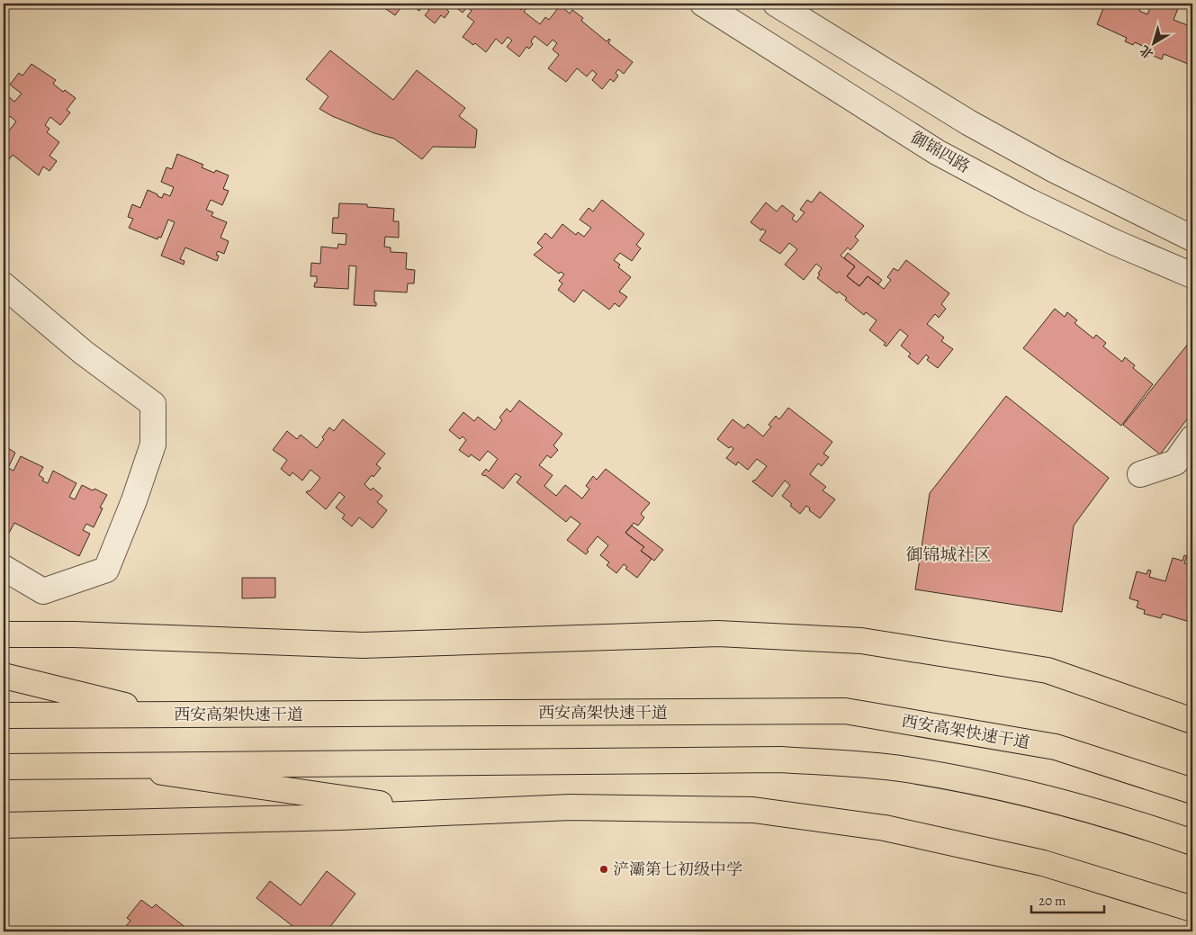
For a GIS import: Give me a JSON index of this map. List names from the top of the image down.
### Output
{
  "streets": {
    "main road": ["西安高架快速干道"],
    "street": ["御锦四路"]
  },
  "districts": ["御锦城社区"],
  "places": ["浐灞第七初级中学"],
  "scale_bar": "20 m",
  "north": "bottom left"
}
